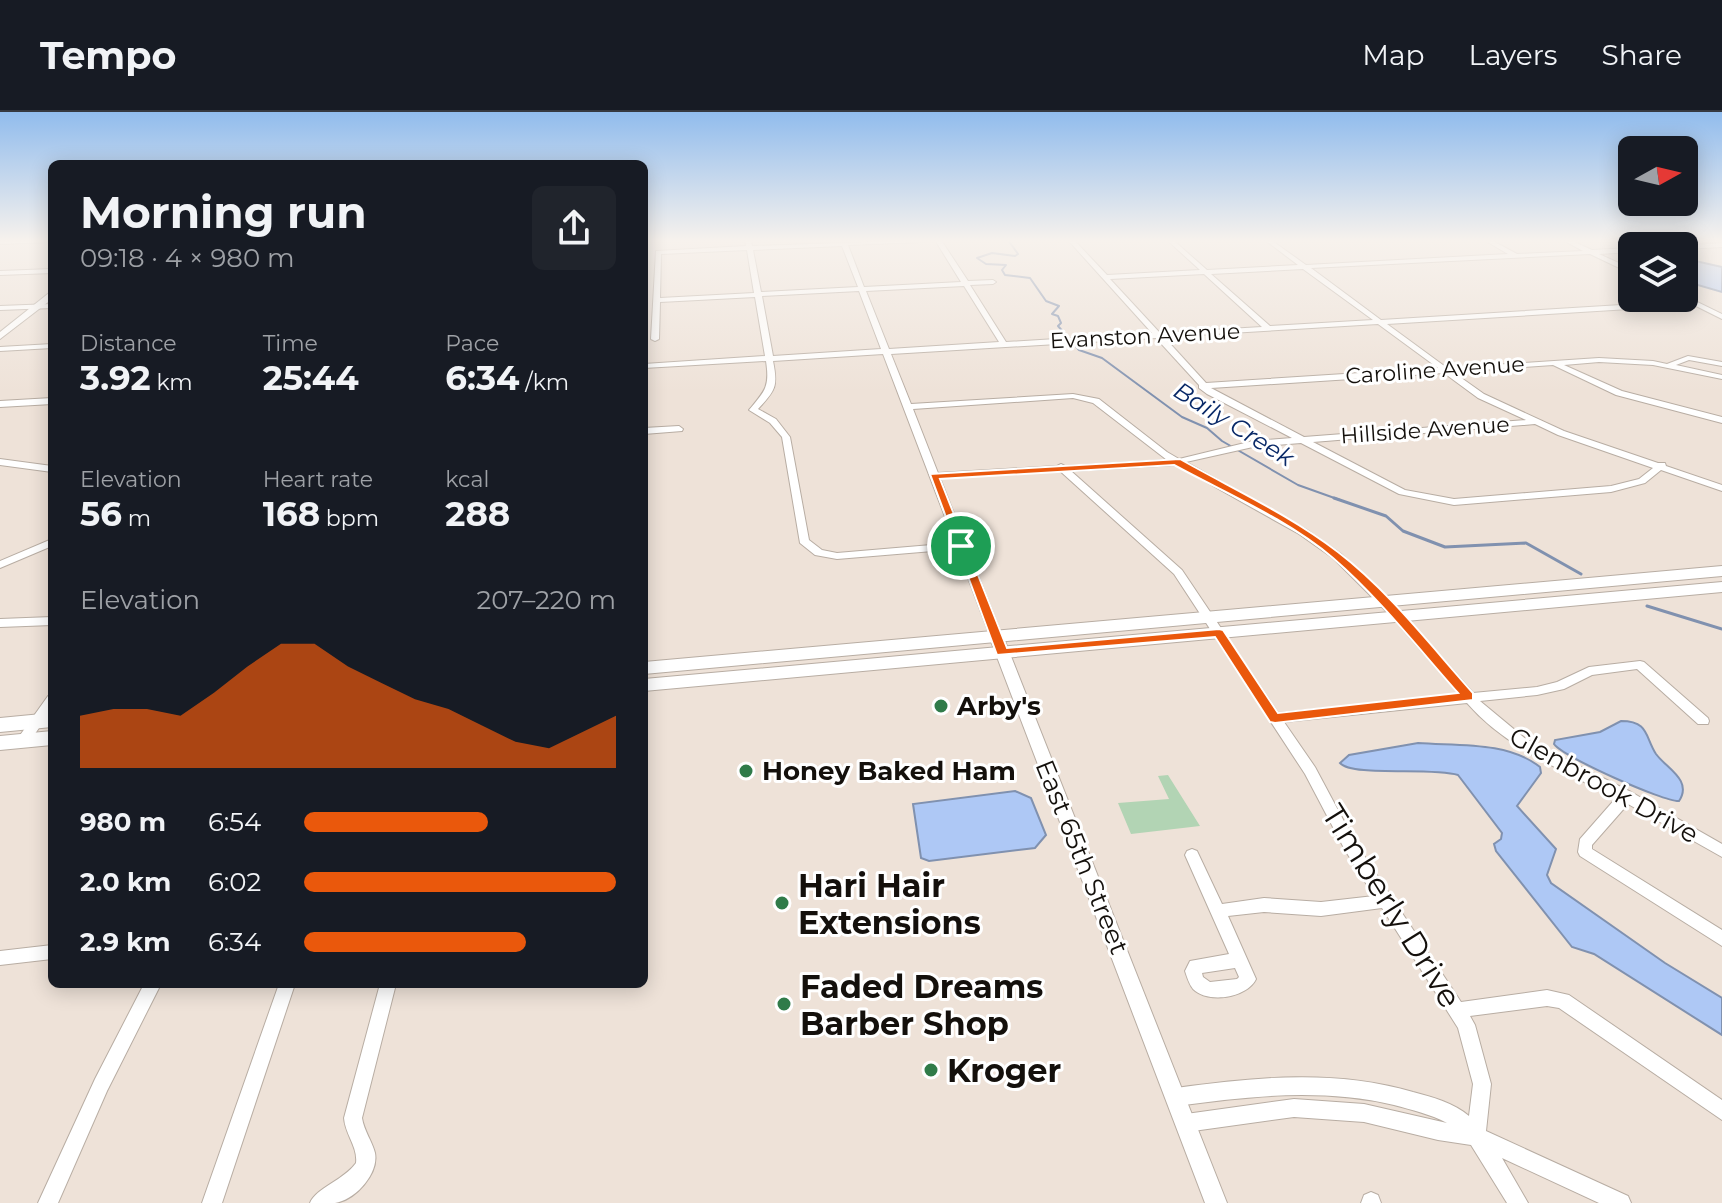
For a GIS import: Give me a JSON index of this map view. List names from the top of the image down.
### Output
{
  "streets": {
    "street": [
      "Evanston Avenue",
      "Caroline Avenue",
      "Hillside Avenue",
      "Glenbrook Drive",
      "East 65th Street",
      "Timberly Drive"
    ]
  },
  "crossings": [
    ["Evanston Avenue", "East 65th Street"],
    ["Hillside Avenue", "Glenbrook Drive"],
    ["Hillside Avenue", "East 65th Street"],
    ["Hillside Avenue", "Timberly Drive"],
    ["Glenbrook Drive", "East 65th Street"]
  ],
  "water": ["Baily Creek"],
  "places": [
    "Arby's",
    "Honey Baked Ham",
    "Hari Hair Extensions",
    "Faded Dreams Barber Shop",
    "Kroger"
  ],
  "north": "right",
  "page": {
    "header": "Tempo",
    "nav": ["Map", "Layers", "Share"],
    "heading": ["Morning run", "09:18 · 4 × 980 m"],
    "stats": [
      ["Distance", "3.92 km"],
      ["Time", "25:44"],
      ["Pace", "6:34 /km"],
      ["Elevation", "56 m"],
      ["Heart rate", "168 bpm"],
      ["kcal", "288"]
    ],
    "chart": ["Elevation", "207–220 m"],
    "list": [
      {
        "name": "980 m",
        "note": "6:54"
      },
      {
        "name": "2.0 km",
        "note": "6:02"
      },
      {
        "name": "2.9 km",
        "note": "6:34"
      }
    ]
  }
}
